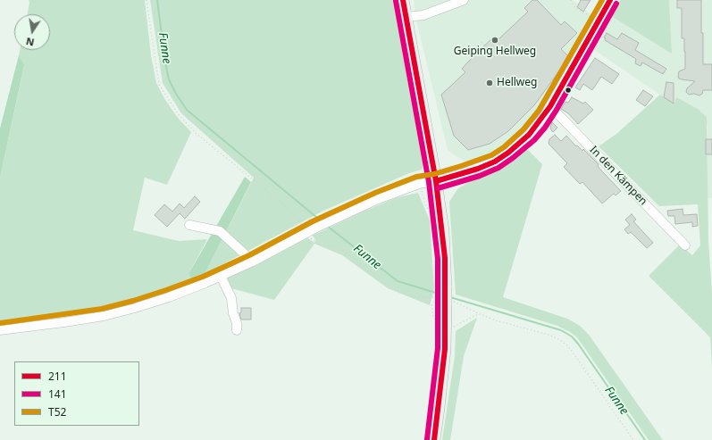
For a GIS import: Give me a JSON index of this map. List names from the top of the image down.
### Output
{
  "streets": {
    "street": ["In den Kämpen"]
  },
  "water": ["Funne"],
  "places": ["Geiping Hellweg", "Hellweg"],
  "lines": ["transit line 211", "transit line T52", "transit line 141"],
  "legend": ["211", "141", "T52"],
  "north": "bottom"
}
